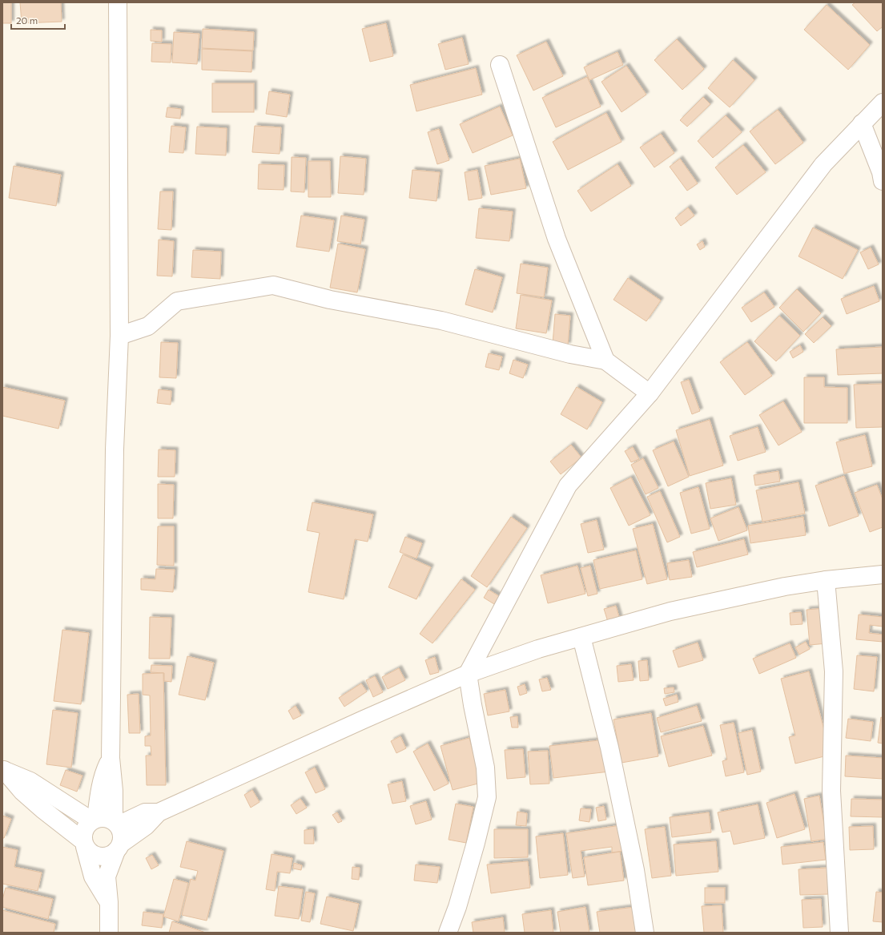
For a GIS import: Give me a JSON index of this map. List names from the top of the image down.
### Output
{
  "scale_bar": "20 m"
}
